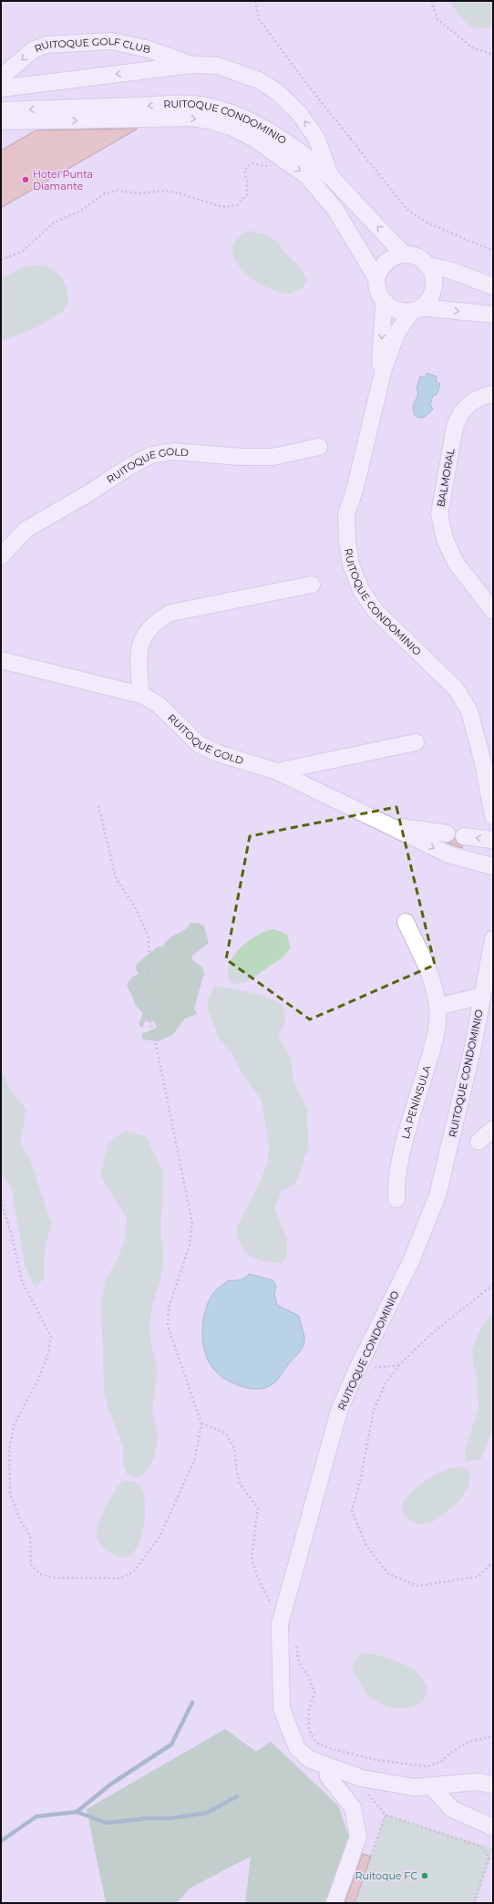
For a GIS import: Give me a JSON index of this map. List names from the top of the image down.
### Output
{
  "streets": {
    "street": [
      "RUITOQUE GOLF CLUB",
      "RUITOQUE CONDOMINIO",
      "RUITOQUE GOLD",
      "BALMORAL",
      "LA PENÍNSULA"
    ]
  },
  "crossings": [
    ["RUITOQUE GOLF CLUB", "RUITOQUE CONDOMINIO"]
  ],
  "one_way": ["RUITOQUE GOLF CLUB"],
  "places": ["Hotel Punta Diamante", "Ruitoque FC"]
}
